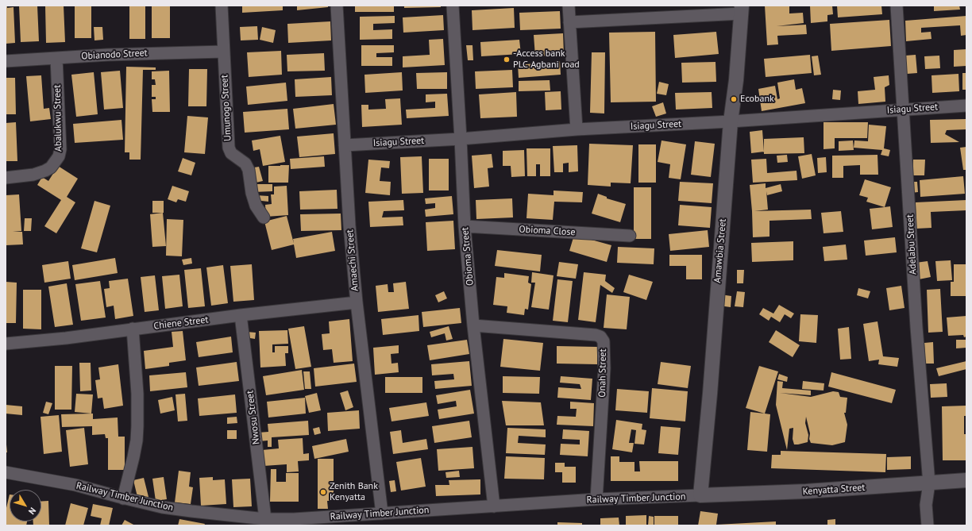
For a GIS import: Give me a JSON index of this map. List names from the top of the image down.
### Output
{
  "streets": {
    "street": [
      "Obianodo Street",
      "Umunogo Street",
      "Isiagu Street",
      "Abalukwu Street",
      "Obioma Close",
      "Adelabu Street",
      "Amawbia Street",
      "Obioma Street",
      "Amaechi Street",
      "Chiene Street",
      "Onah Street",
      "Nwosu Street",
      "Kenyatta Street",
      "Railway Timber Junction"
    ]
  },
  "crossings": [
    ["Obianodo Street", "Umunogo Street"],
    ["Obianodo Street", "Abalukwu Street"],
    ["Isiagu Street", "Adelabu Street"],
    ["Isiagu Street", "Amawbia Street"],
    ["Isiagu Street", "Obioma Street"],
    ["Isiagu Street", "Amaechi Street"],
    ["Obioma Close", "Obioma Street"],
    ["Adelabu Street", "Kenyatta Street"],
    ["Amawbia Street", "Kenyatta Street"],
    ["Amawbia Street", "Railway Timber Junction"],
    ["Obioma Street", "Onah Street"],
    ["Obioma Street", "Railway Timber Junction"],
    ["Amaechi Street", "Chiene Street"],
    ["Amaechi Street", "Railway Timber Junction"],
    ["Chiene Street", "Nwosu Street"],
    ["Onah Street", "Railway Timber Junction"],
    ["Nwosu Street", "Railway Timber Junction"],
    ["Kenyatta Street", "Railway Timber Junction"]
  ],
  "places": ["-Access bank PLC Agbani road", "Ecobank", "Zenith Bank Kenyatta"],
  "north": "bottom right"
}
